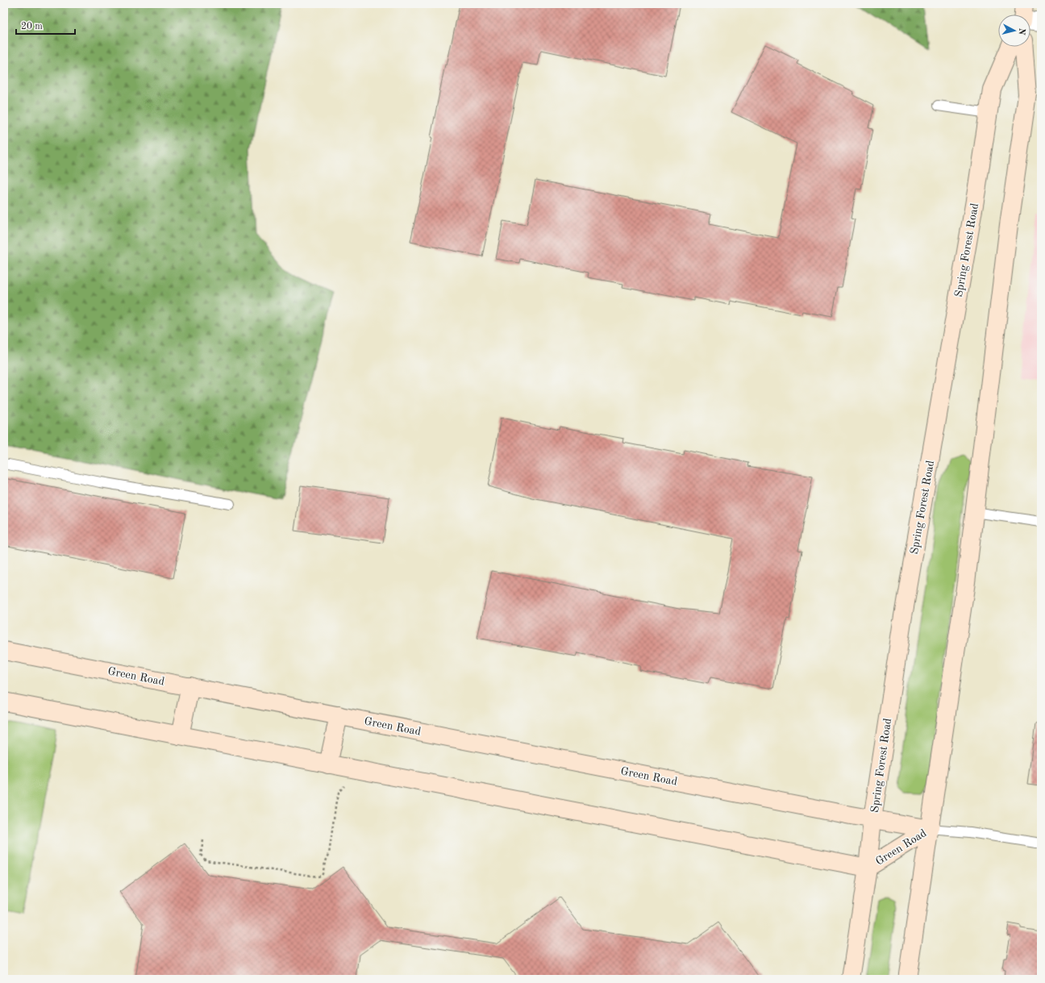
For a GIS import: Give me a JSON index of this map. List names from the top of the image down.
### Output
{
  "streets": {
    "street": ["Spring Forest Road", "Green Road"]
  },
  "crossings": [
    ["Spring Forest Road", "Green Road"]
  ],
  "scale_bar": "20 m",
  "north": "right"
}
